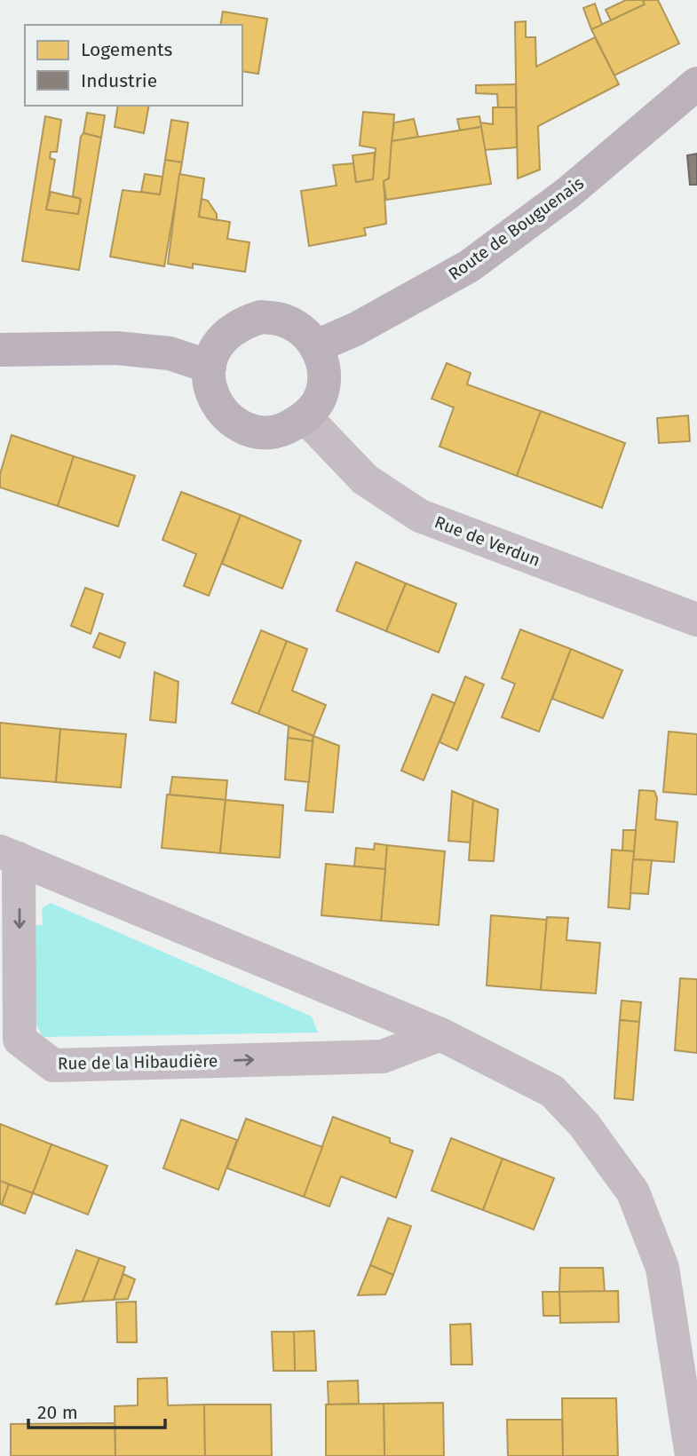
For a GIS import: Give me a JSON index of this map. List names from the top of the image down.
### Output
{
  "streets": {
    "street": ["Route de Bouguenais", "Rue de Verdun", "Rue de la Hibaudière"]
  },
  "crossings": [
    ["Route de Bouguenais", "Rue de Verdun"]
  ],
  "legend": ["Logements", "Industrie"],
  "scale_bar": "20 m"
}
